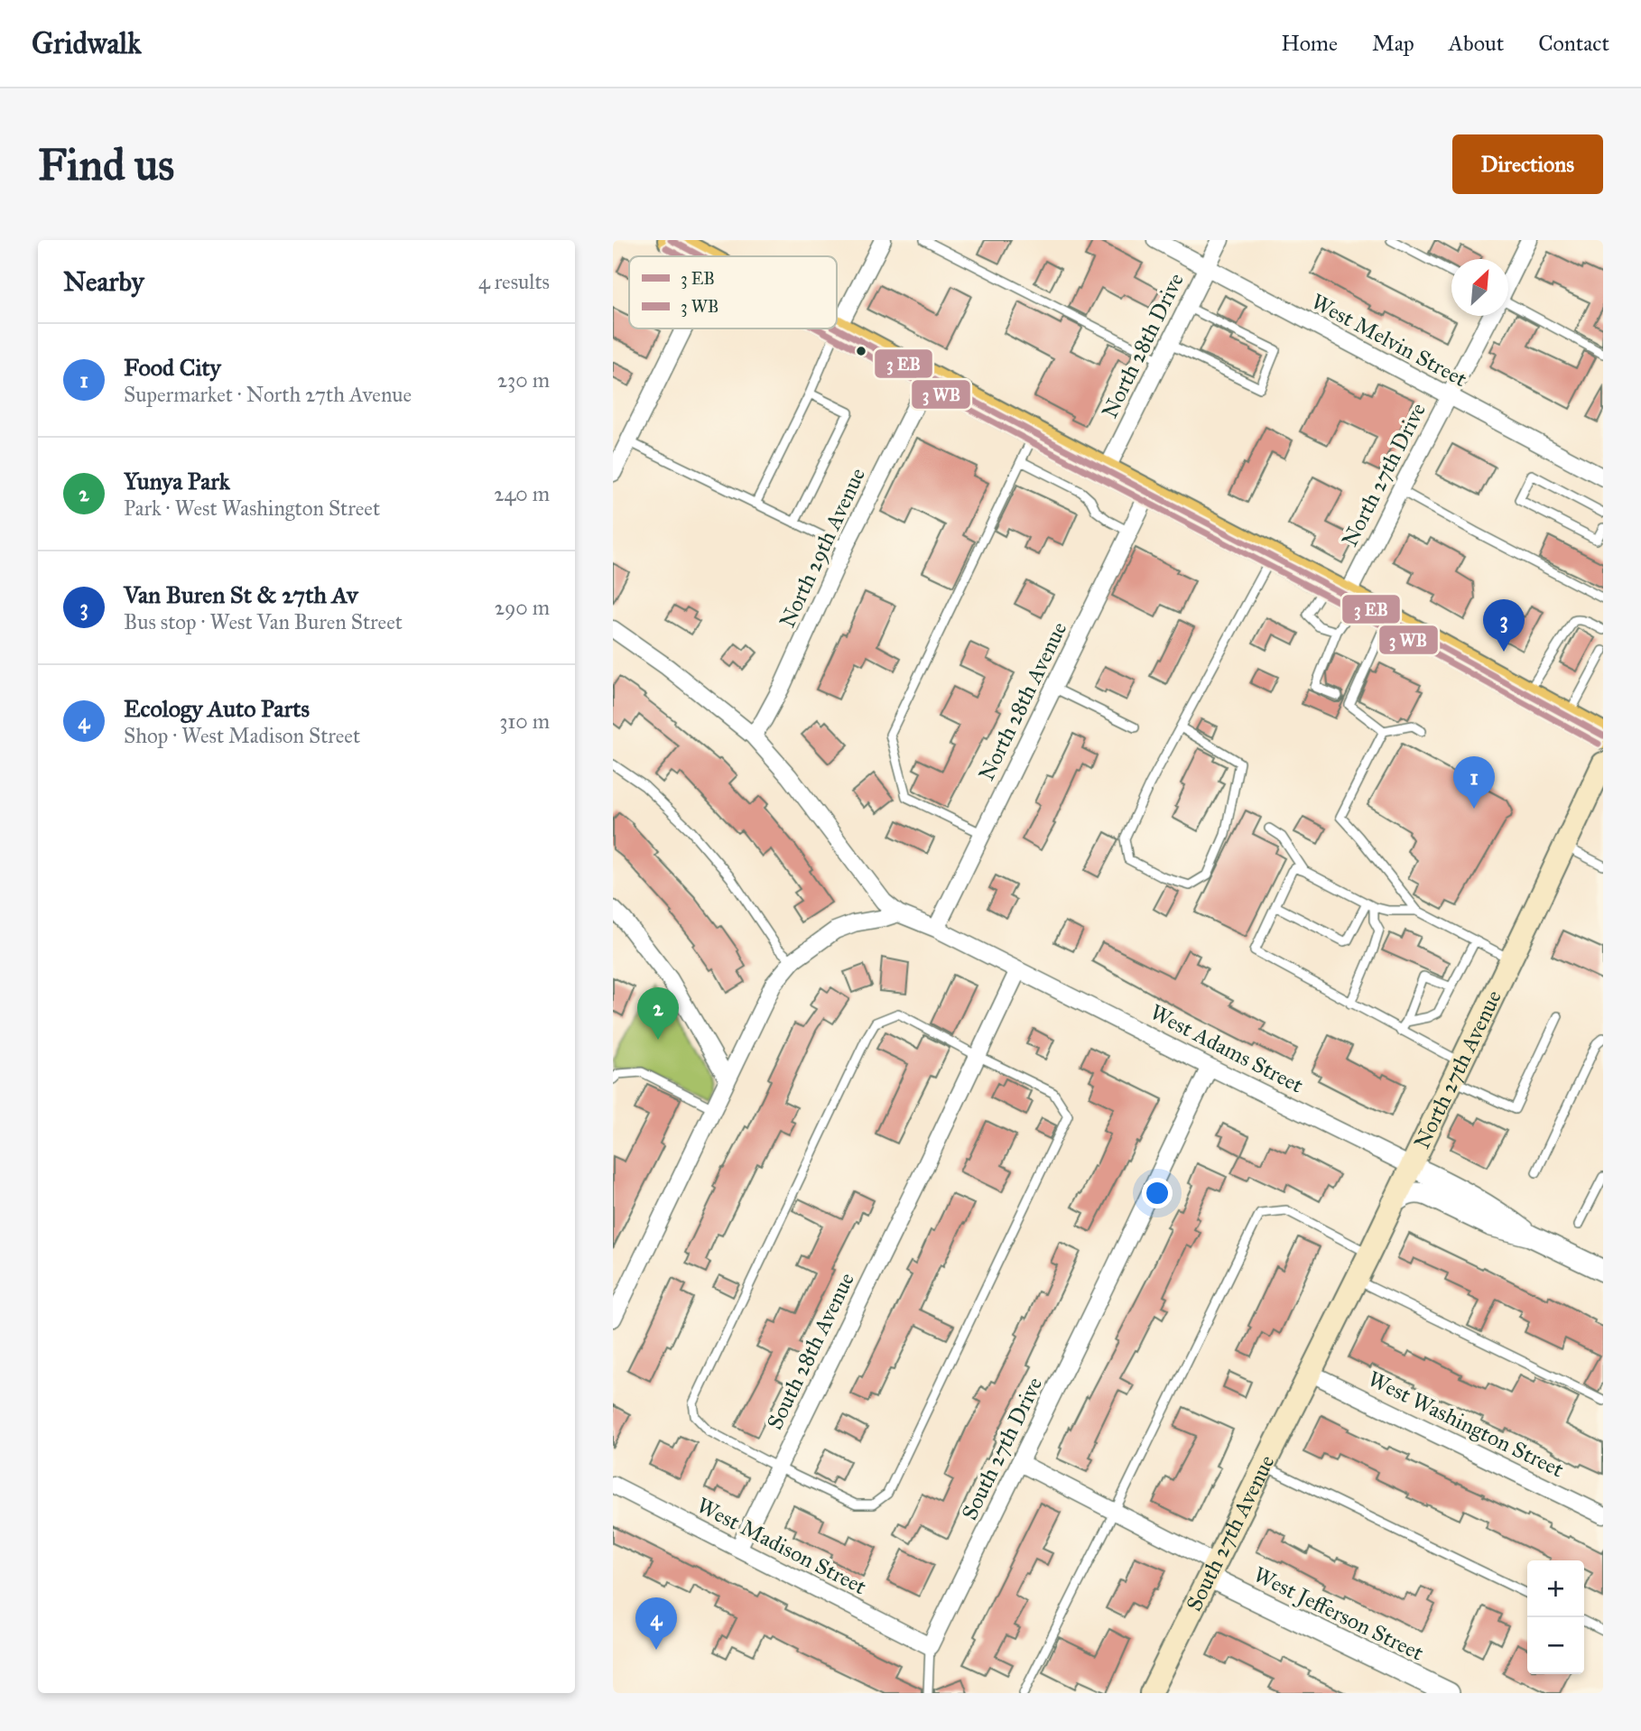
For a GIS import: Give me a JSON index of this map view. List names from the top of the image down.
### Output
{
  "streets": {
    "main road": ["North 27th Avenue", "South 27th Avenue"],
    "street": [
      "West Melvin Street",
      "North 28th Drive",
      "North 27th Drive",
      "North 29th Avenue",
      "North 28th Avenue",
      "West Adams Street",
      "South 28th Avenue",
      "West Washington Street",
      "South 27th Drive",
      "West Madison Street",
      "West Jefferson Street"
    ]
  },
  "crossings": [
    ["West Melvin Street", "North 28th Drive"],
    ["West Melvin Street", "North 27th Drive"],
    ["North 29th Avenue", "West Adams Street"],
    ["North 28th Avenue", "West Adams Street"],
    ["West Adams Street", "North 27th Avenue"],
    ["West Adams Street", "South 27th Drive"],
    ["North 27th Avenue", "West Washington Street"],
    ["North 27th Avenue", "South 27th Avenue"],
    ["South 28th Avenue", "West Madison Street"],
    ["West Washington Street", "South 27th Avenue"],
    ["South 27th Drive", "West Madison Street"],
    ["South 27th Drive", "West Jefferson Street"],
    ["South 27th Avenue", "West Jefferson Street"]
  ],
  "legend": ["3 EB", "3 WB"],
  "north": "top right",
  "page": {
    "header": "Gridwalk",
    "nav": [
      "Home",
      "Map",
      "About",
      "Contact"
    ],
    "buttons": "Directions",
    "title": "Find us",
    "heading": ["Nearby", "4 results"],
    "list": [
      {
        "mark": "1",
        "name": "Food City",
        "note": "Supermarket · North 27th Avenue",
        "value": "230 m"
      },
      {
        "mark": "2",
        "name": "Yunya Park",
        "note": "Park · West Washington Street",
        "value": "240 m"
      },
      {
        "mark": "3",
        "name": "Van Buren St & 27th Av",
        "note": "Bus stop · West Van Buren Street",
        "value": "290 m"
      },
      {
        "mark": "4",
        "name": "Ecology Auto Parts",
        "note": "Shop · West Madison Street",
        "value": "310 m"
      }
    ],
    "pins": [
      "3",
      "1",
      "2",
      "4"
    ],
    "map_buttons": ["+", "−"]
  }
}
